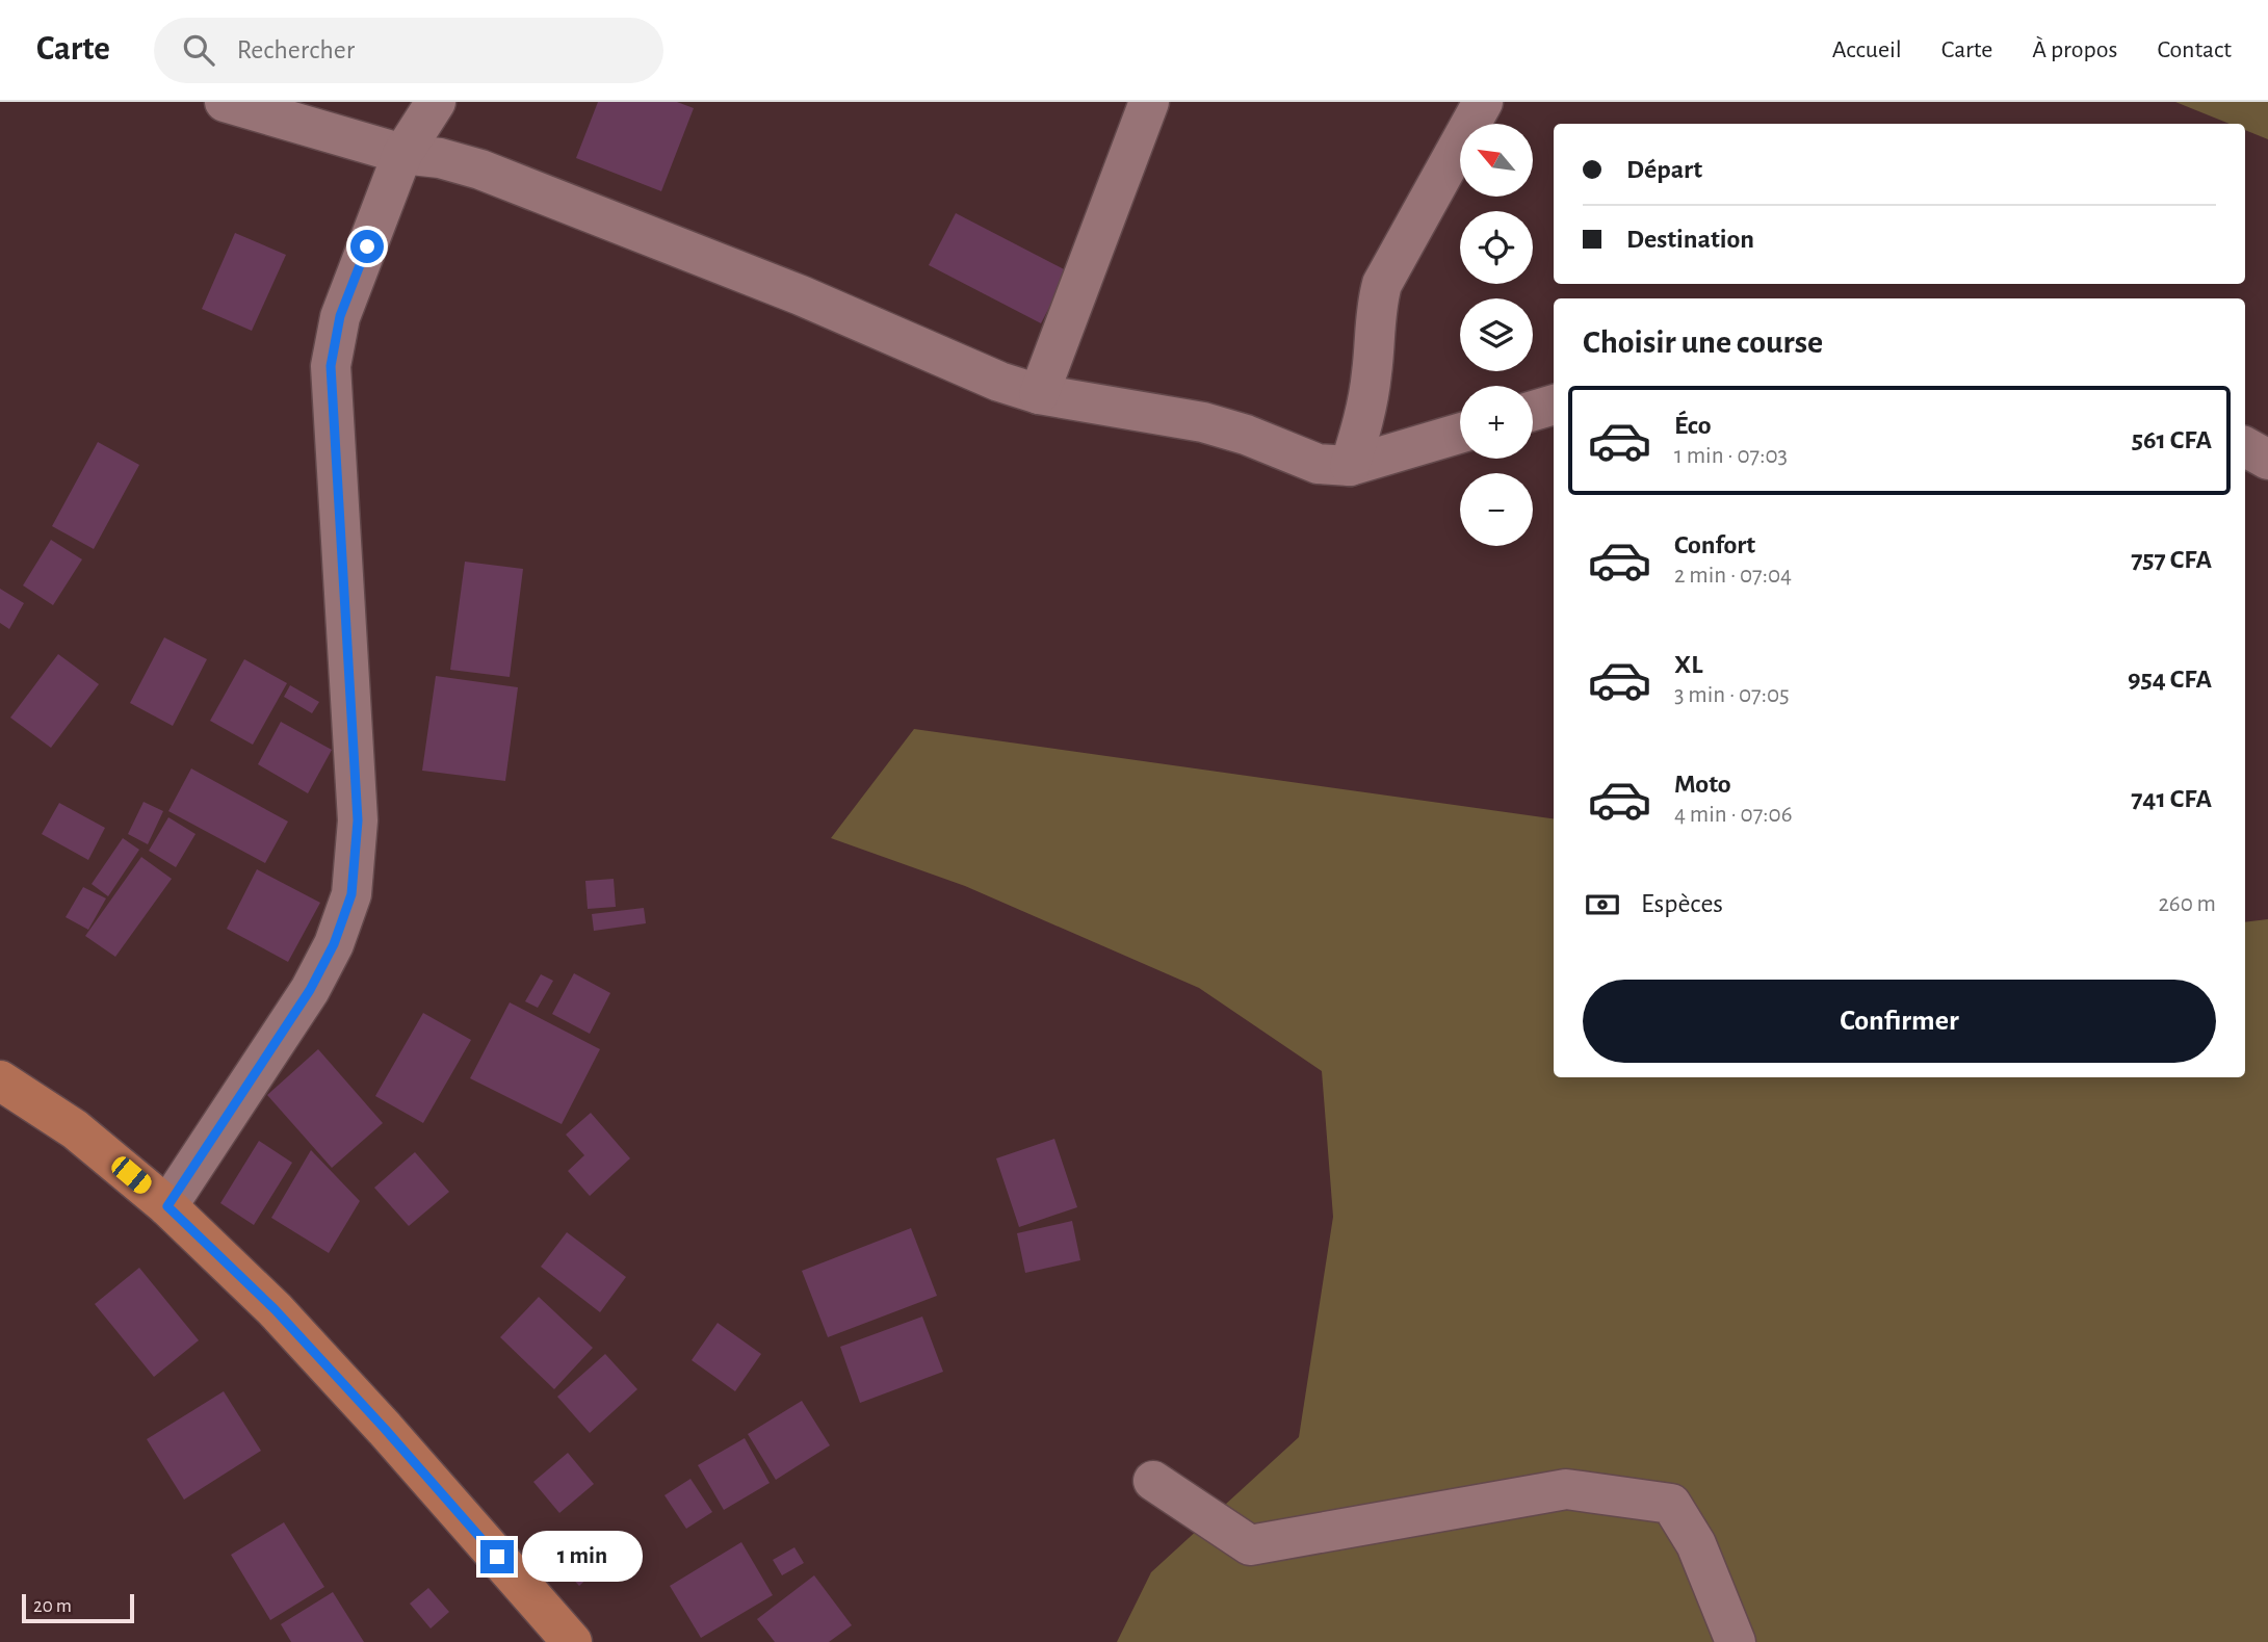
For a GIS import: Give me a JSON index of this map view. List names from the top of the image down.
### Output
{
  "scale_bar": "20 m",
  "north": "top left",
  "page": {
    "header": "Carte",
    "search": "Rechercher",
    "nav": [
      "Accueil",
      "Carte",
      "À propos",
      "Contact"
    ],
    "map_buttons": ["+", "−"],
    "banner": ["Départ", "Destination"],
    "heading": "Choisir une course",
    "list": [
      {
        "name": "Éco",
        "note": "1 min · 07:03",
        "value": "561 CFA"
      },
      {
        "name": "Confort",
        "note": "2 min · 07:04",
        "value": "757 CFA"
      },
      {
        "name": "XL",
        "note": "3 min · 07:05",
        "value": "954 CFA"
      },
      {
        "name": "Moto",
        "note": "4 min · 07:06",
        "value": "741 CFA"
      }
    ],
    "pay": ["Espèces", "260 m"],
    "buttons": "Confirmer",
    "bubble": "1 min",
    "scale": "20 m"
  }
}
